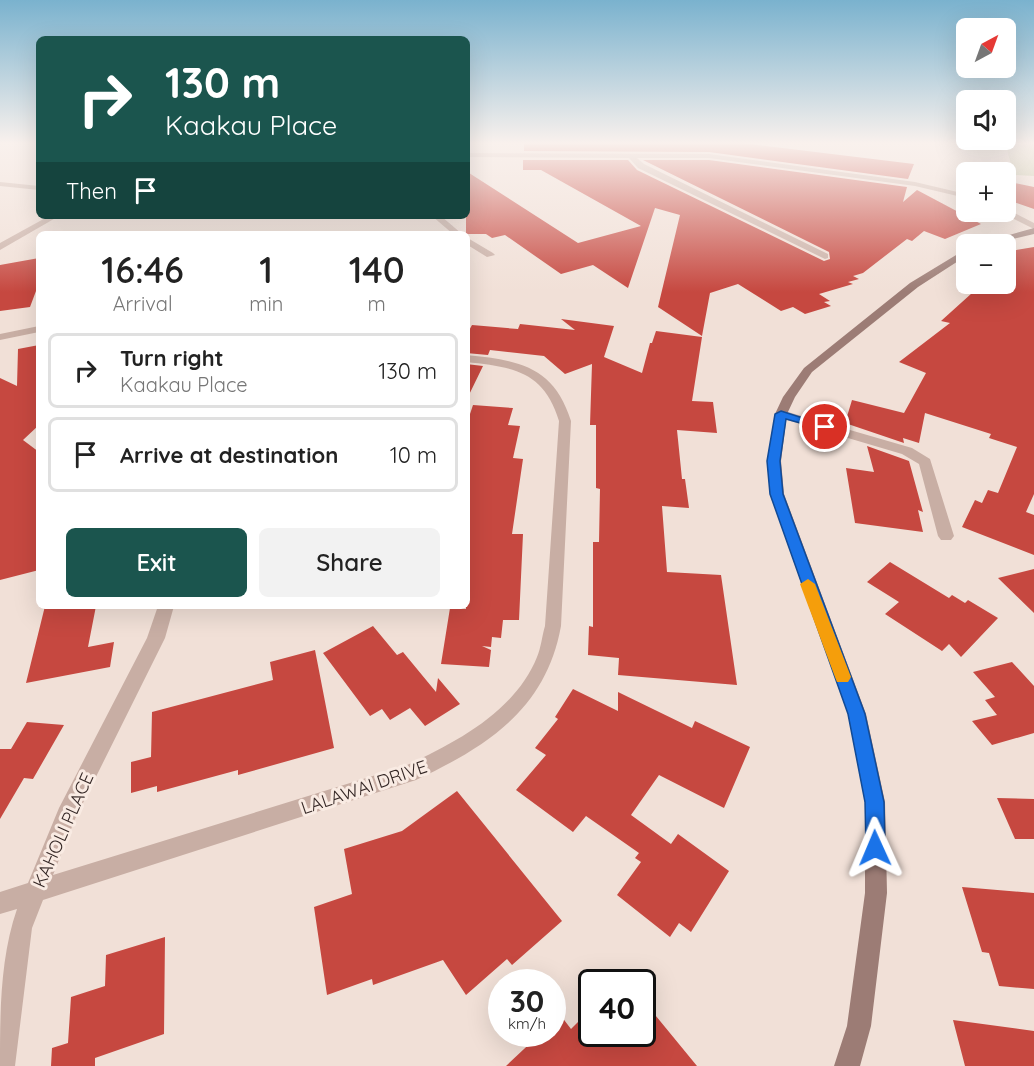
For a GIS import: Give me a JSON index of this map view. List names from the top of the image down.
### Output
{
  "streets": {
    "street": ["LALAWAI DRIVE", "KAHOLI PLACE"]
  },
  "crossings": [
    ["LALAWAI DRIVE", "KAHOLI PLACE"]
  ],
  "north": "top right",
  "page": {
    "map_buttons": ["+", "−"],
    "turn": ["130 m", "Kaakau Place"],
    "then": "Then",
    "eta": [
      "16:46",
      "Arrival",
      "1",
      "min",
      "140",
      "m"
    ],
    "list": [
      {
        "name": "Turn right",
        "note": "Kaakau Place",
        "value": "130 m"
      },
      {
        "name": "Arrive at destination",
        "value": "10 m"
      }
    ],
    "buttons": ["Exit", "Share"],
    "speed": "30 km/h",
    "limit": "40"
  }
}
